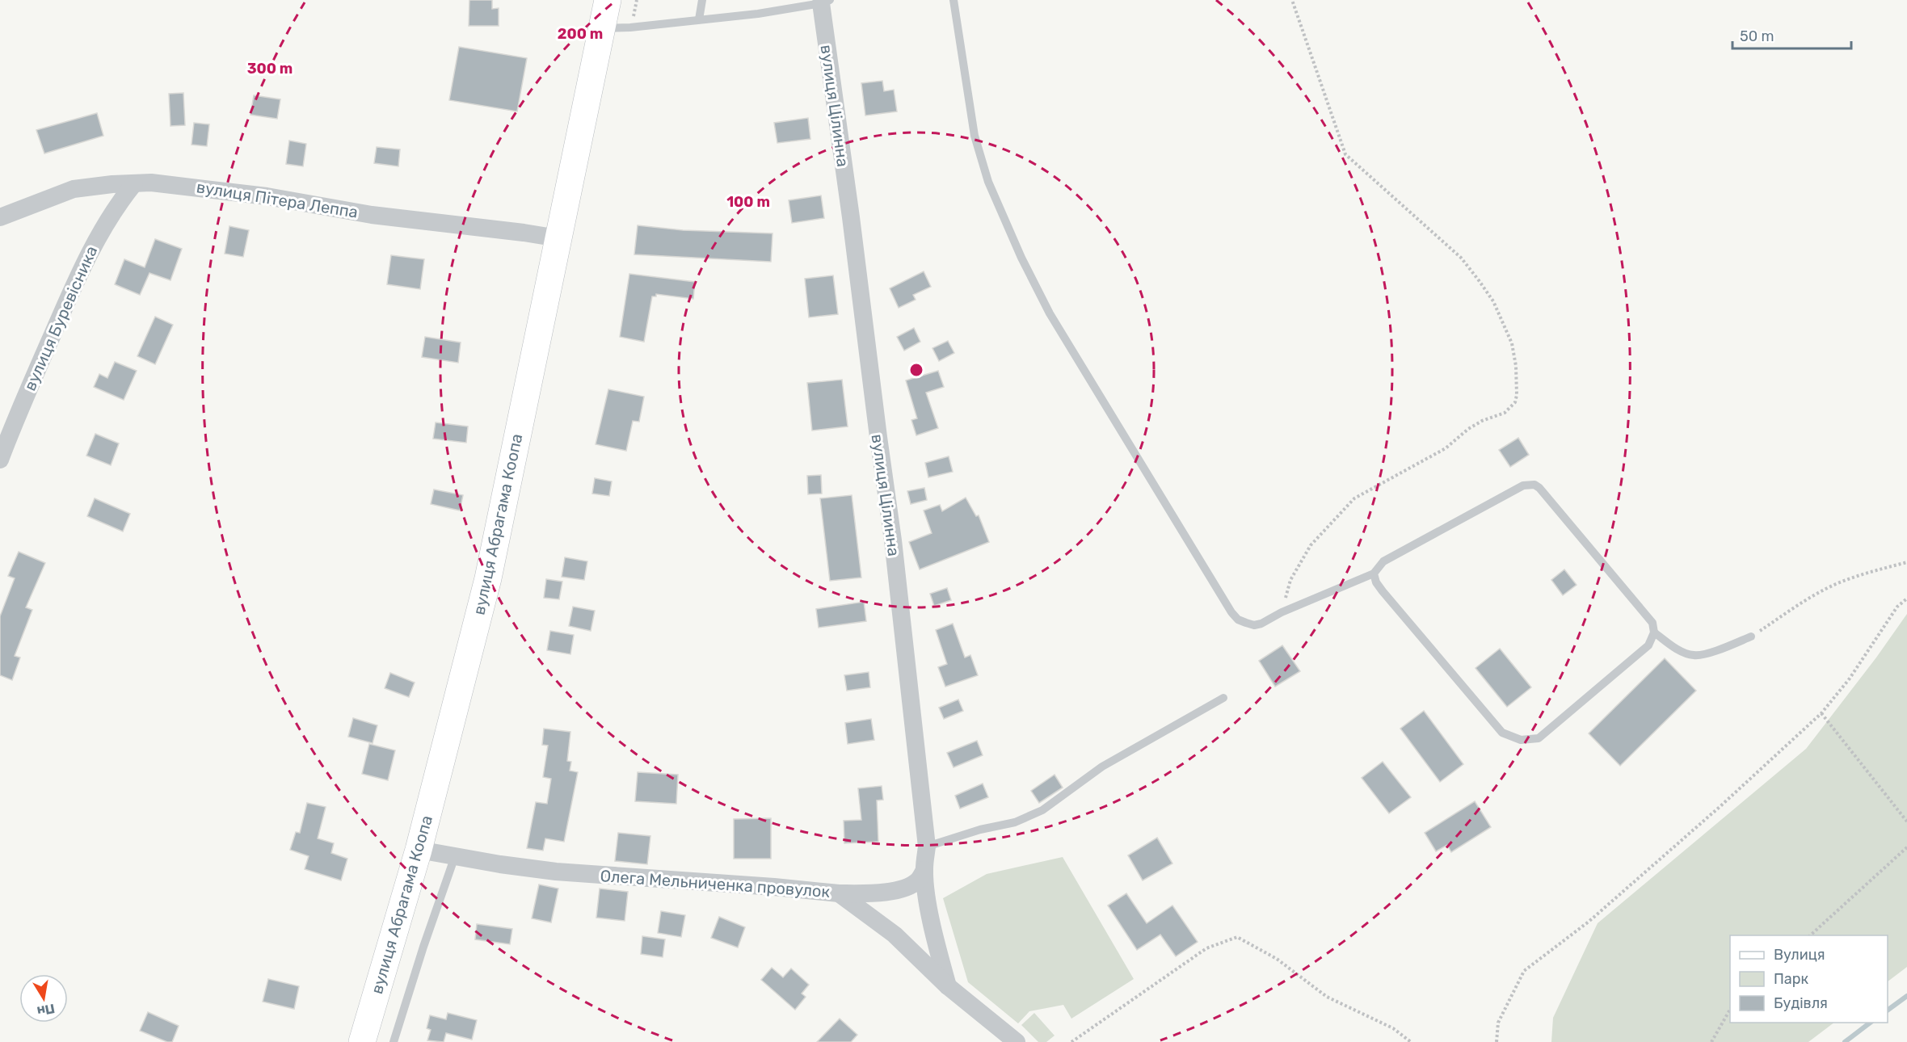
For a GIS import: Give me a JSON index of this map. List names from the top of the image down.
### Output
{
  "streets": {
    "main road": ["вулиця Абрагама Коопа"],
    "street": [
      "вулиця Цілинна",
      "вулиця Пітера Леппа",
      "вулиця Буревісника",
      "Олега Мельниченка провулок"
    ]
  },
  "crossings": [
    ["вулиця Цілинна", "Олега Мельниченка провулок"],
    ["вулиця Пітера Леппа", "вулиця Буревісника"],
    ["вулиця Пітера Леппа", "вулиця Абрагама Коопа"],
    ["вулиця Абрагама Коопа", "Олега Мельниченка провулок"]
  ],
  "legend": ["Вулиця", "Парк", "Будівля"],
  "scale_bar": "50 m",
  "north": "bottom",
  "rings": ["200 m", "300 m", "100 m"]
}
